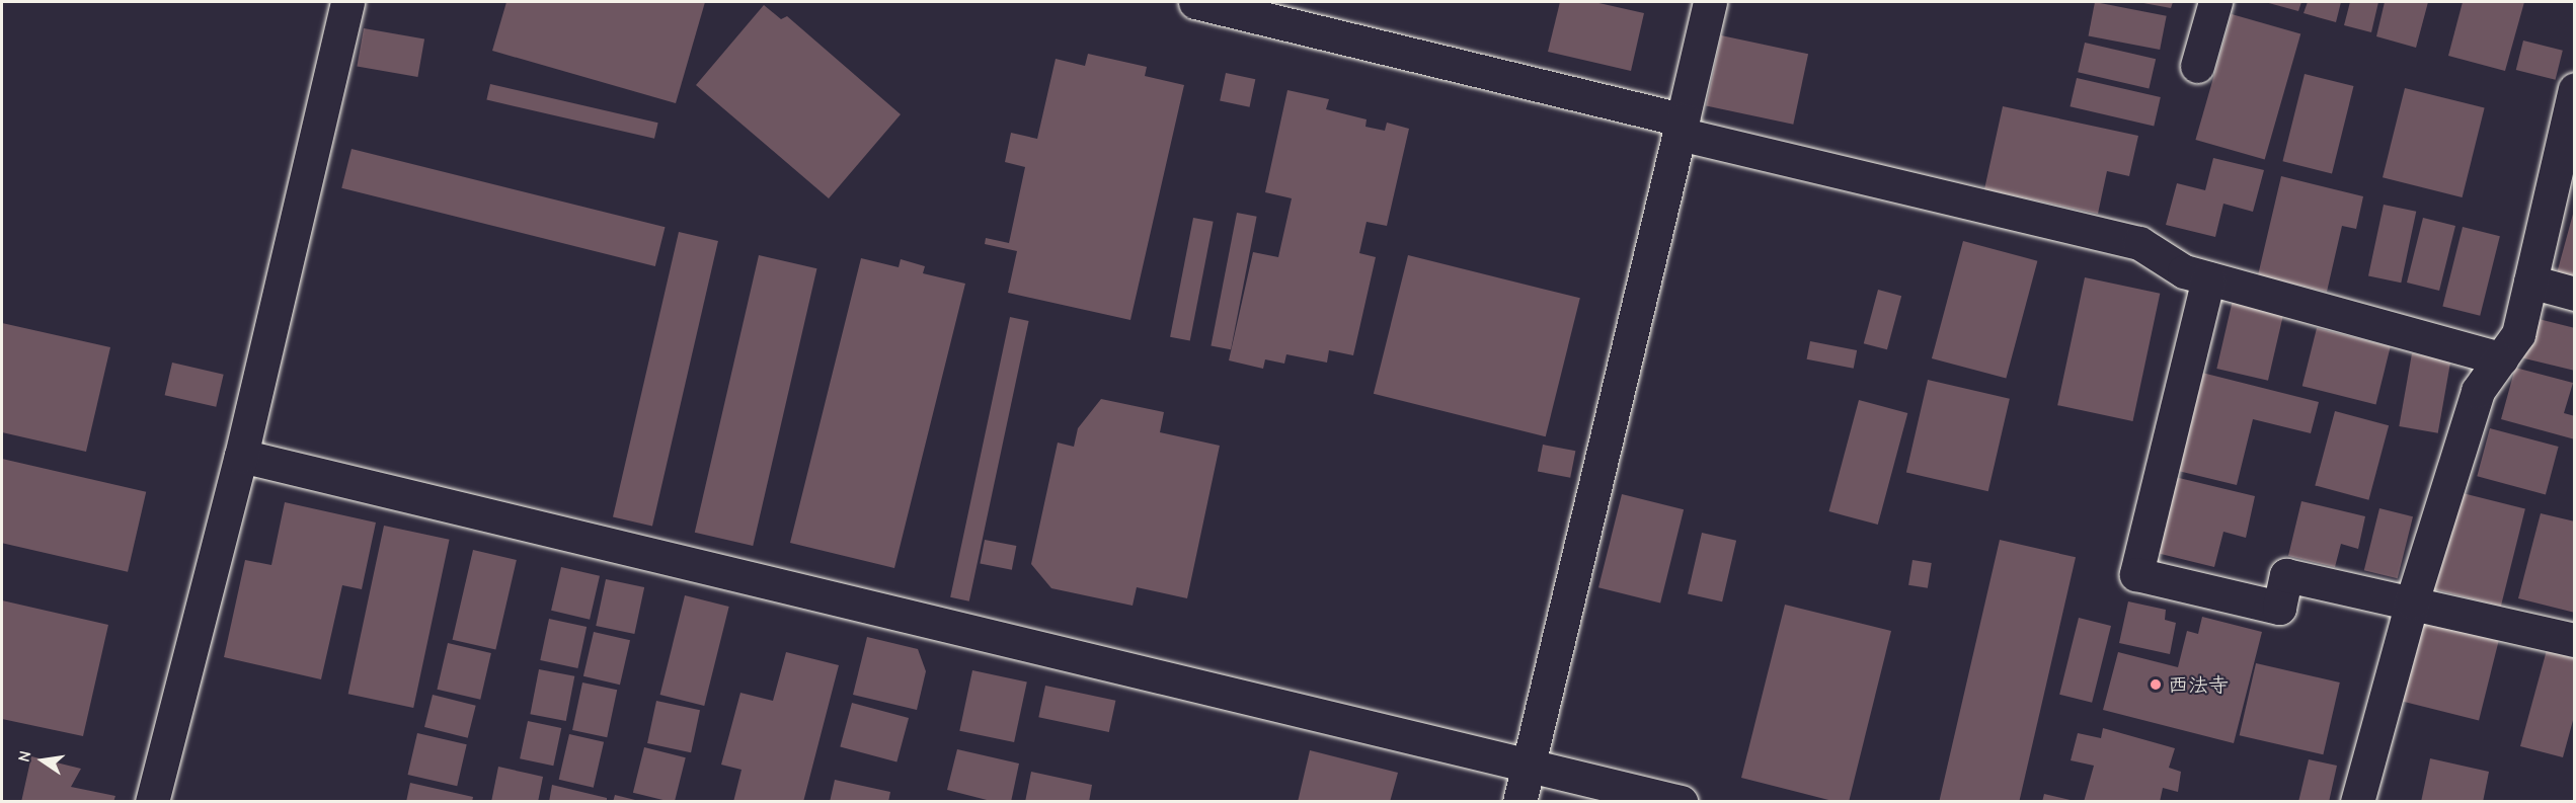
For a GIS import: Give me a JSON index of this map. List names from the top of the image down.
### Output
{
  "places": ["西法寺"],
  "north": "left"
}
